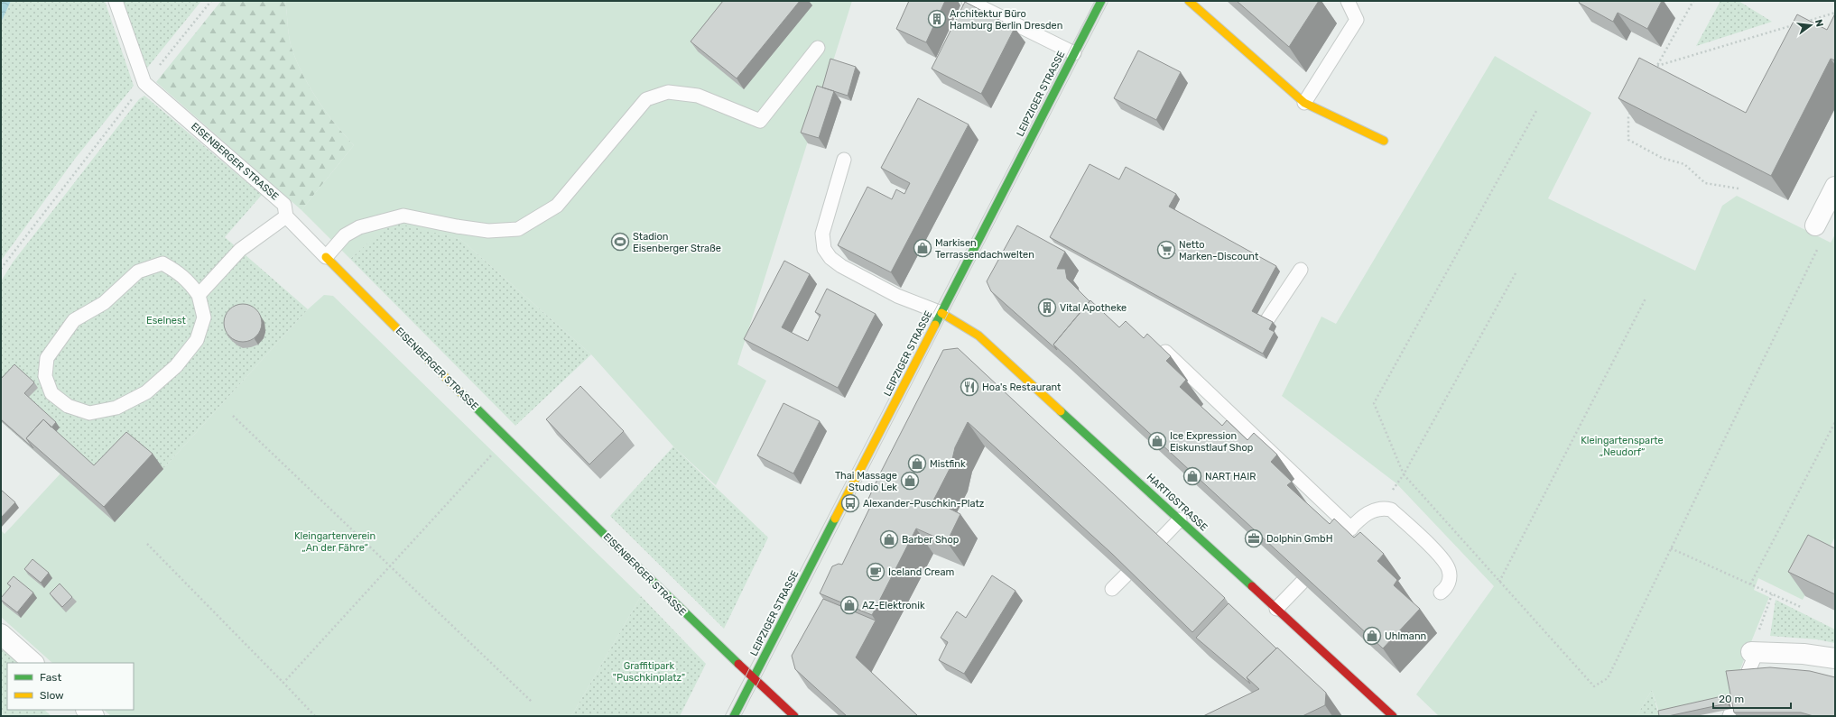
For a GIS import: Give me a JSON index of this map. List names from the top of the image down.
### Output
{
  "streets": {
    "street": ["LEIPZIGER STRASSE", "EISENBERGER STRASSE", "HARTIGSTRASSE"]
  },
  "crossings": [
    ["LEIPZIGER STRASSE", "EISENBERGER STRASSE"],
    ["LEIPZIGER STRASSE", "HARTIGSTRASSE"]
  ],
  "parks": [
    "Eselnest",
    "Kleingartensparte „Neudorf“",
    "Kleingartenverein „An der Fähre“",
    "Graffitipark \"Puschkinplatz\""
  ],
  "places": {
    "building": ["Architektur Büro Hamburg Berlin Dresden", "Vital Apotheke"],
    "sports": ["Stadion Eisenberger Straße"],
    "shop": [
      "Markisen Terrassendachwelten",
      "Ice Expression Eiskunstlauf Shop",
      "Mistfink",
      "NART HAIR",
      "Thai Massage Studio Lek",
      "Barber Shop",
      "AZ-Elektronik",
      "Uhlmann"
    ],
    "supermarket": ["Netto Marken-Discount"],
    "restaurant": ["Hoa's Restaurant"],
    "bus stop": ["Alexander-Puschkin-Platz"],
    "office": ["Dolphin GmbH"],
    "cafe": ["Iceland Cream"]
  },
  "legend": ["Fast", "Slow"],
  "scale_bar": "20 m",
  "north": "right"
}
